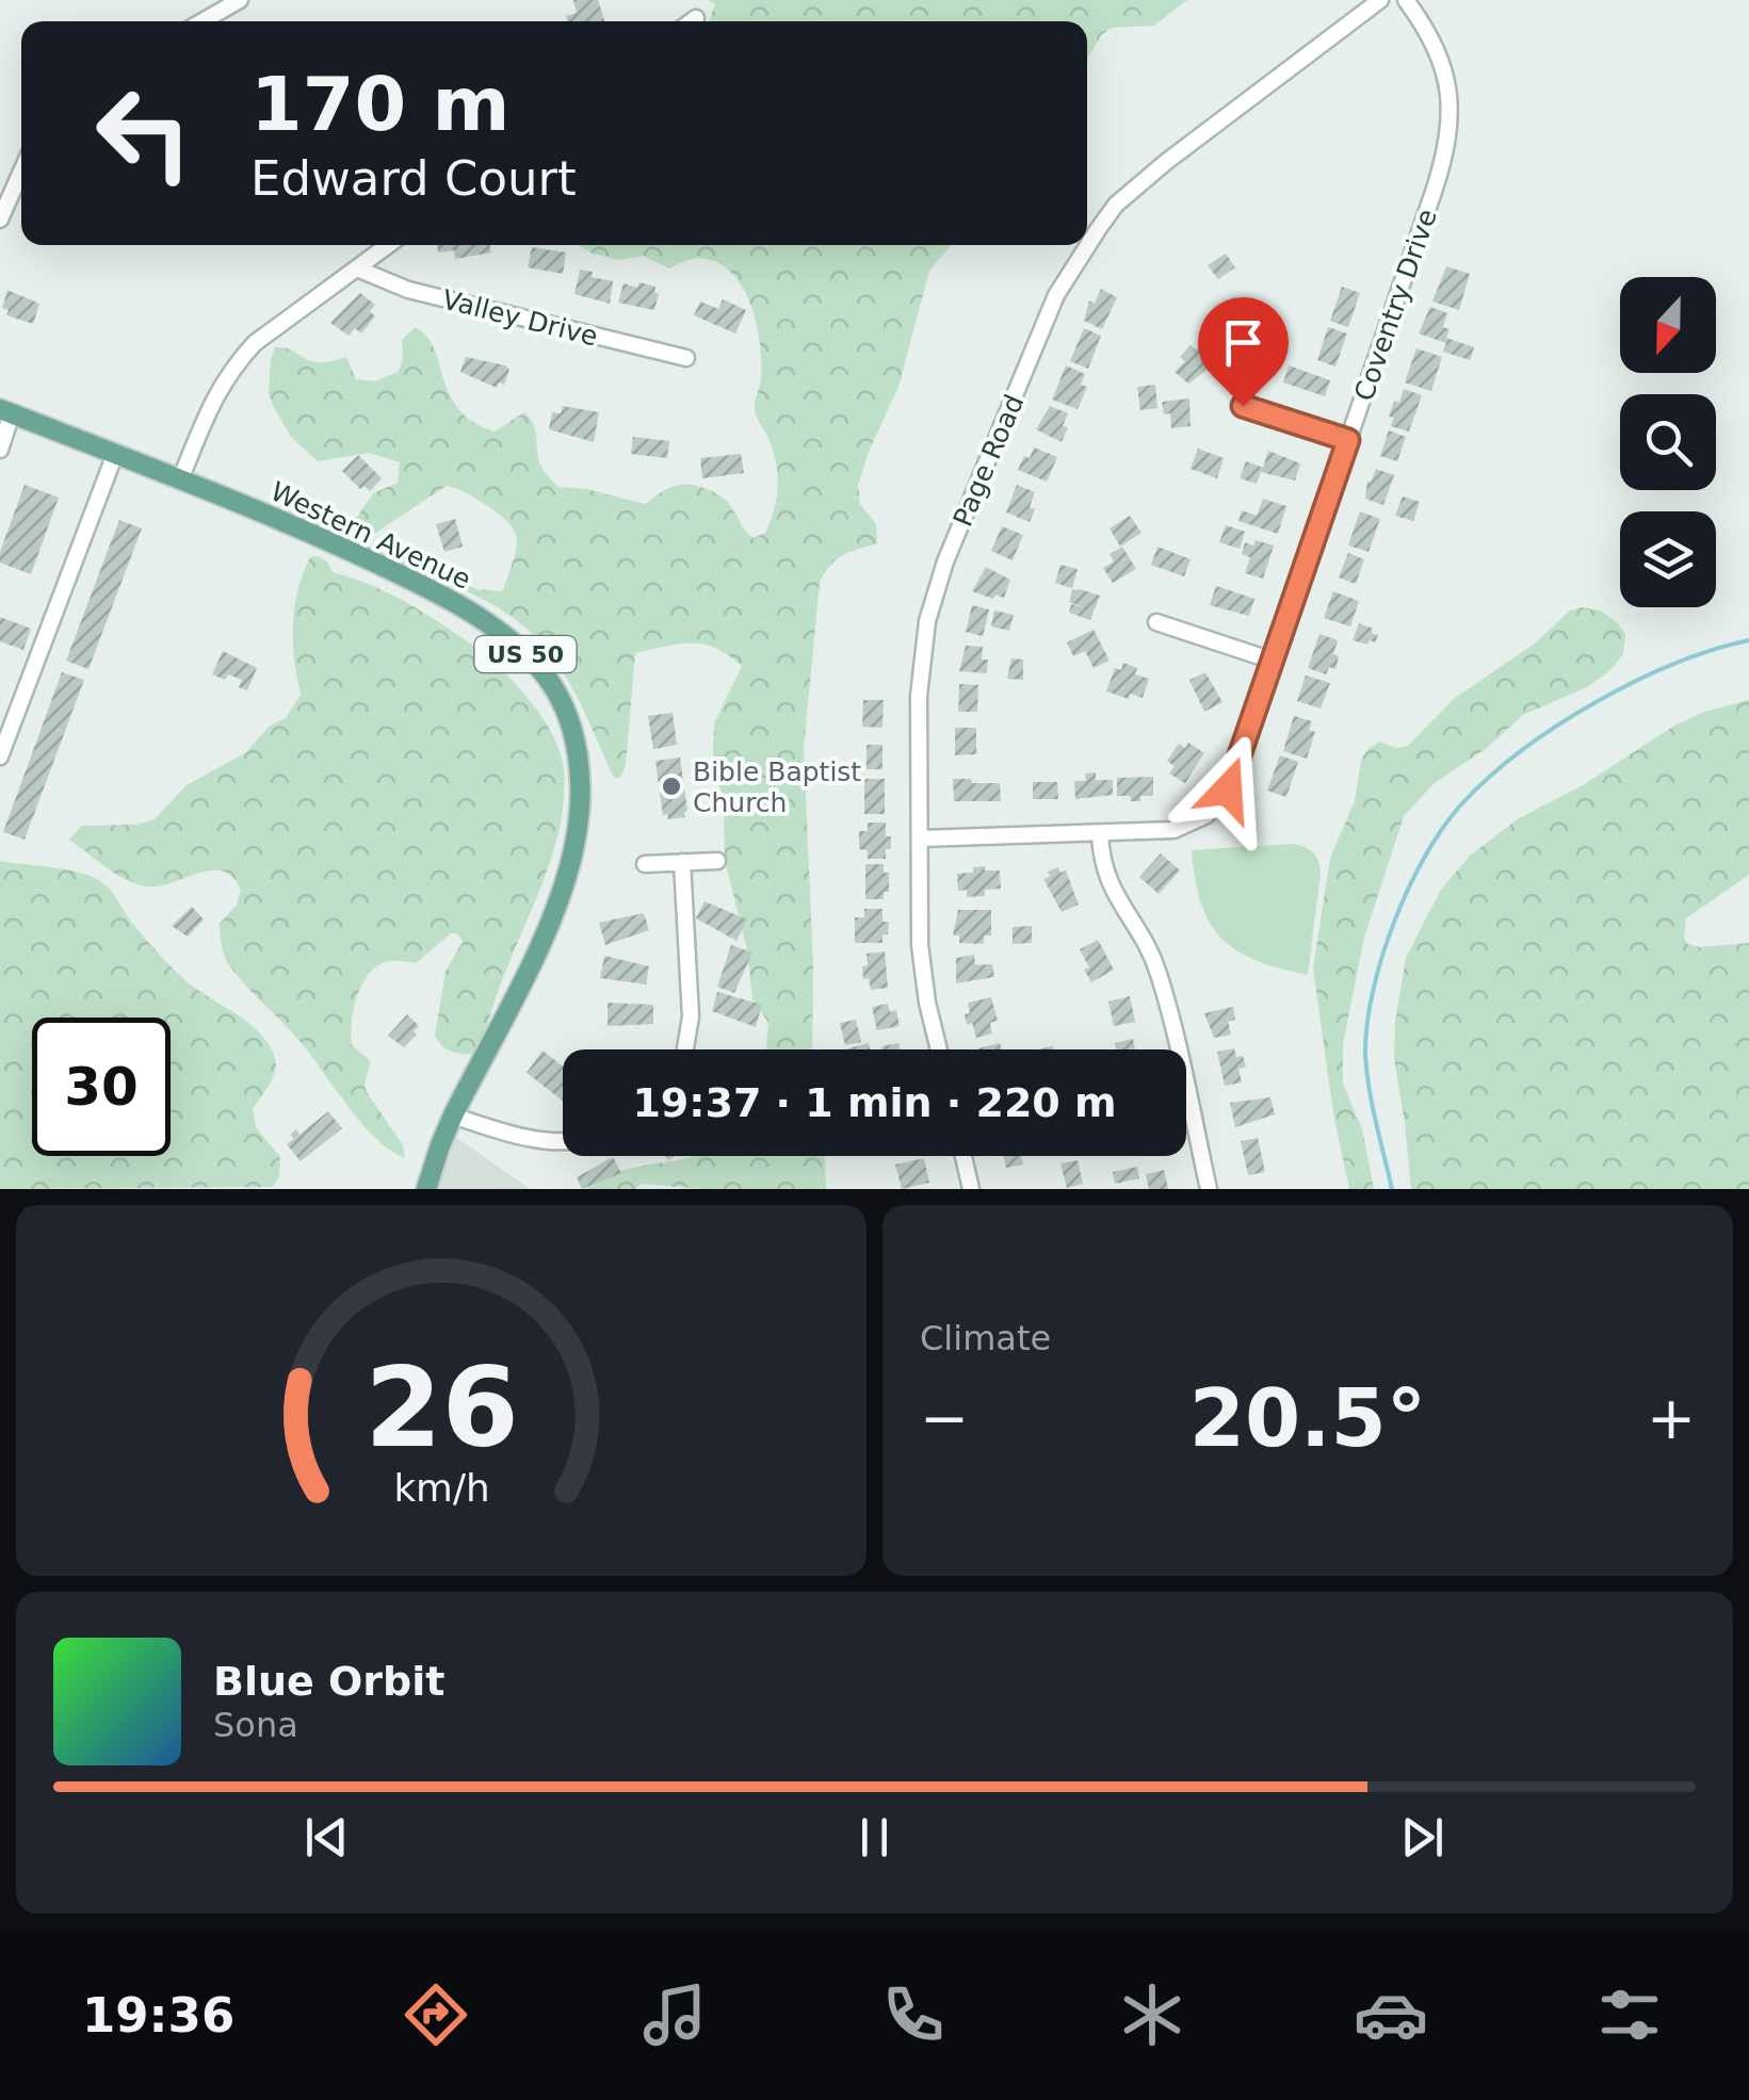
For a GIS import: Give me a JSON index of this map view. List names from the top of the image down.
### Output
{
  "streets": {
    "main road": ["Western Avenue", "US 50"],
    "street": ["Coventry Drive", "Valley Drive", "Page Road"]
  },
  "crossings": [
    ["Coventry Drive", "Page Road"]
  ],
  "places": ["Bible Baptist Church"],
  "north": "bottom",
  "page": {
    "turn": ["170 m", "Edward Court"],
    "limit": "30",
    "trip": "19:37 · 1 min · 220 m",
    "tile": "Climate",
    "heat": ["−", "20.5°", "+"],
    "song": ["Blue Orbit", "Sona"],
    "tabs": "19:36",
    "gauge": ["26", "km/h"]
  }
}
